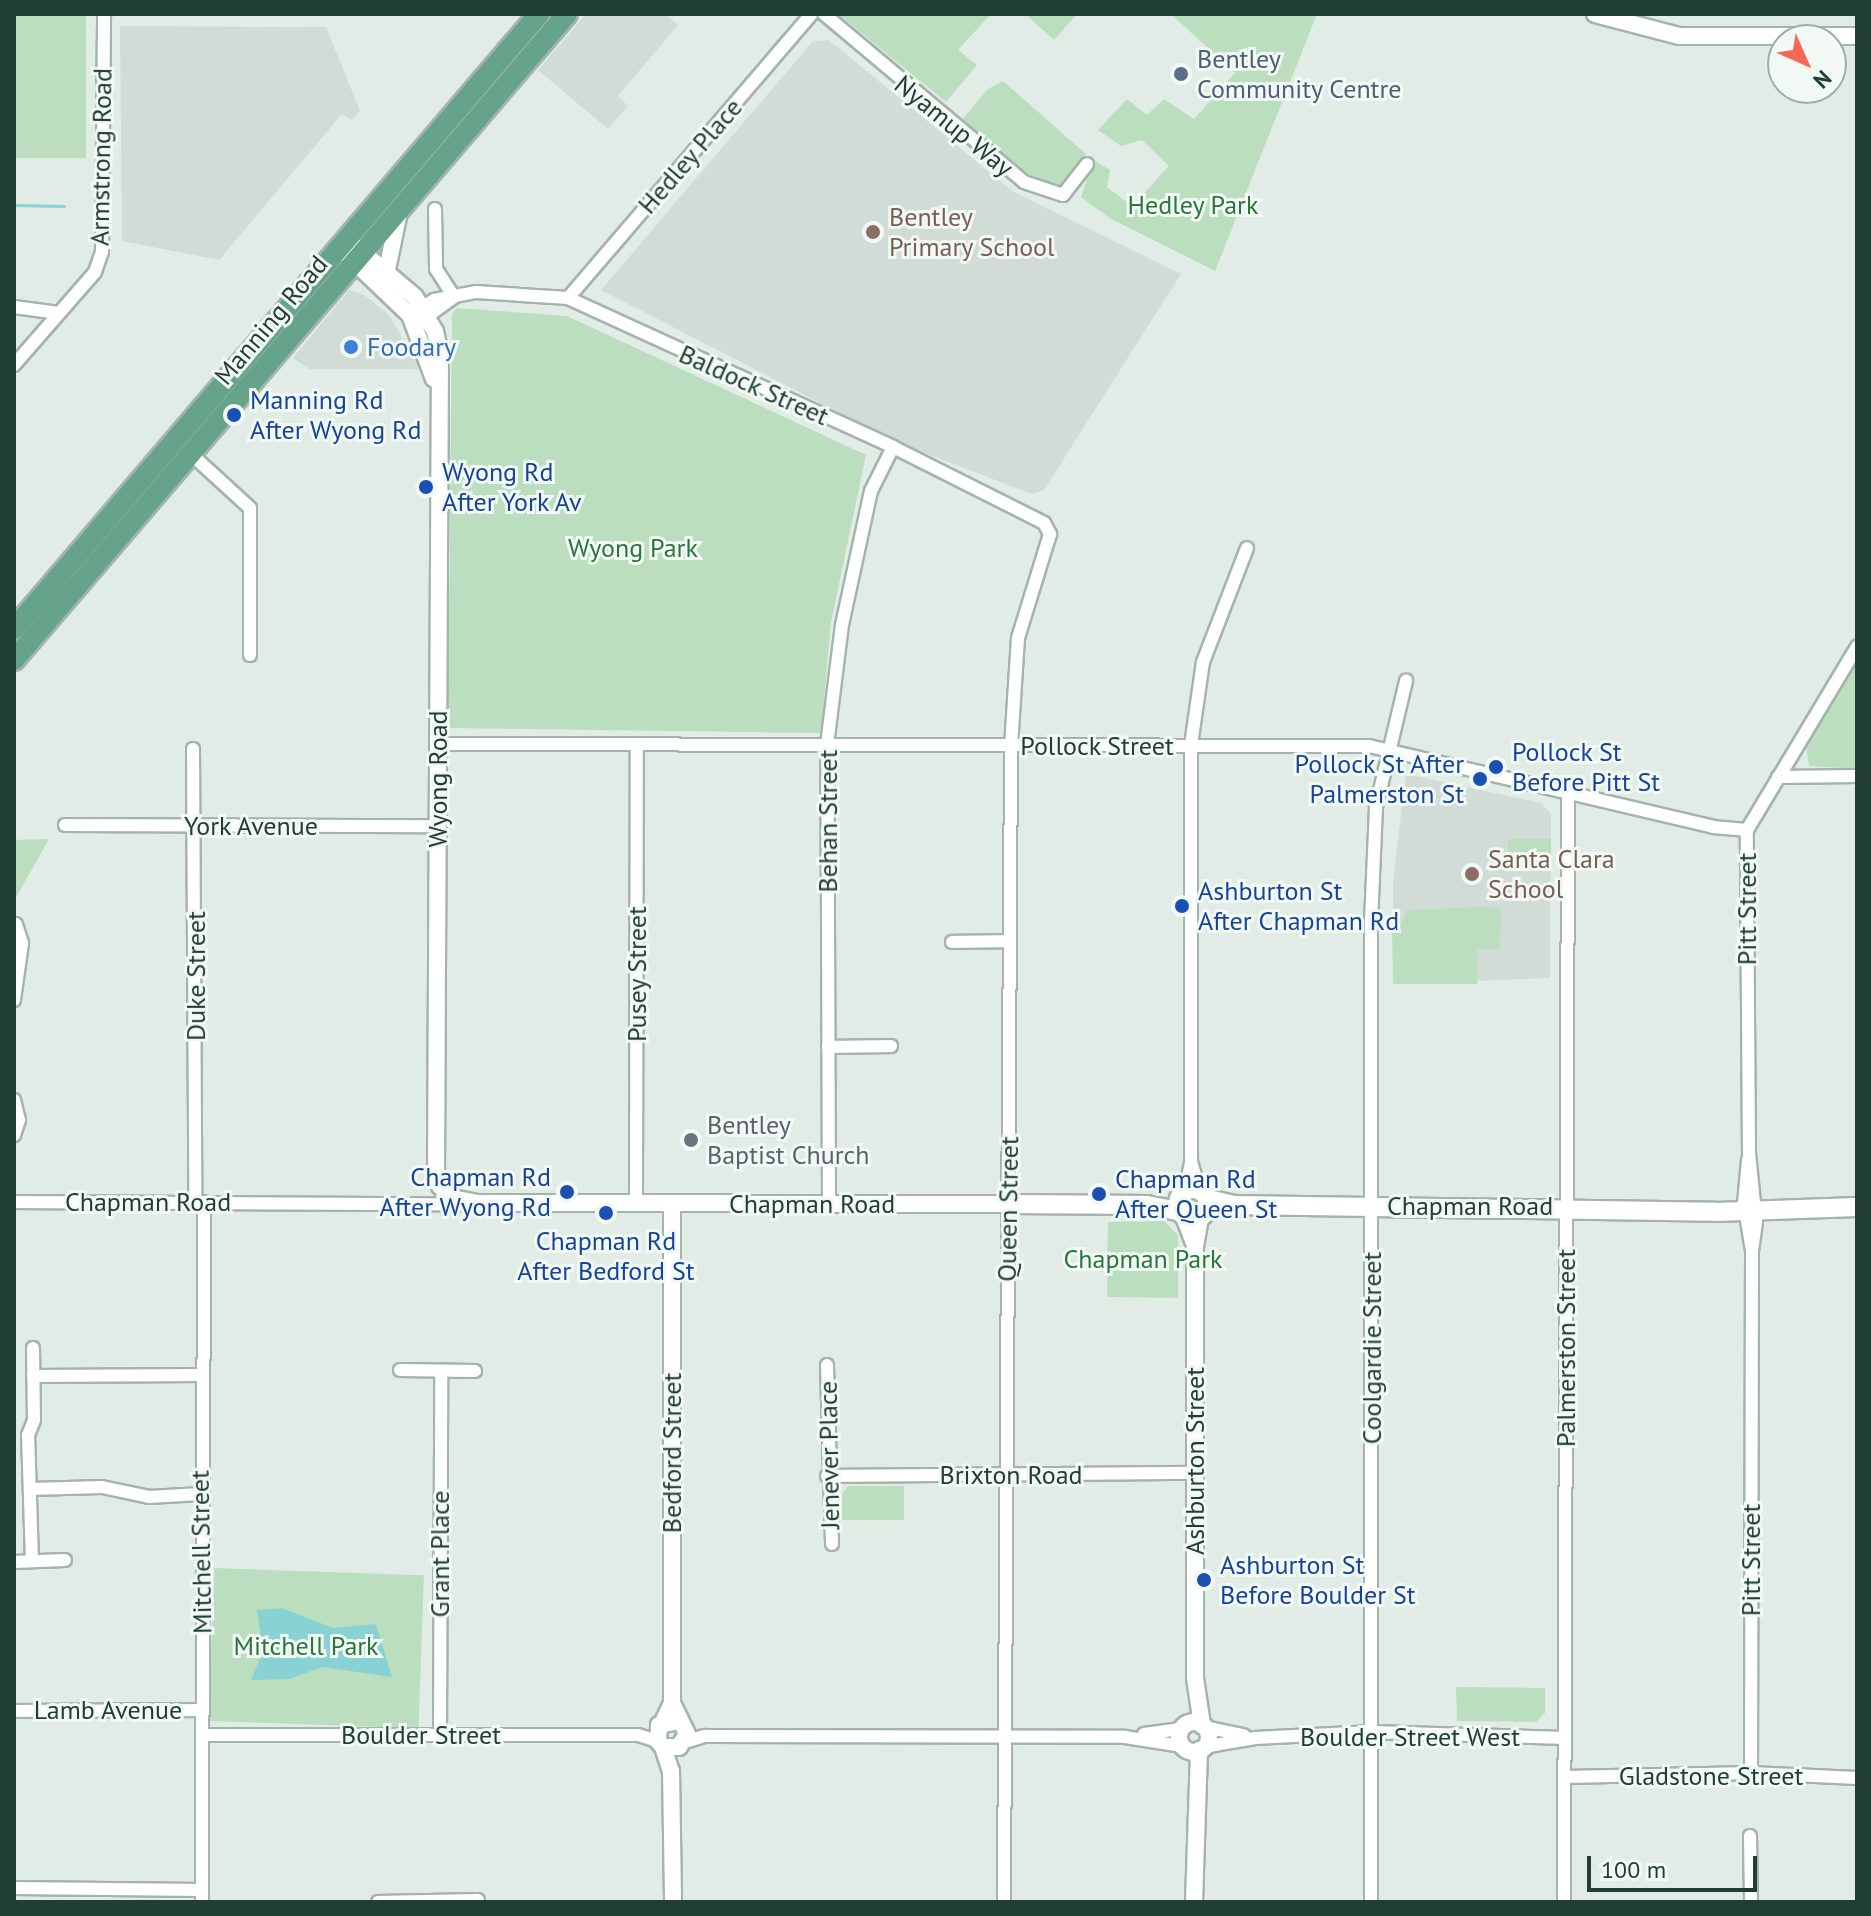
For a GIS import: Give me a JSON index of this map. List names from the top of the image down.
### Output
{
  "streets": {
    "main road": ["Manning Road", "Chapman Road"],
    "street": [
      "Nyamup Way",
      "Hedley Place",
      "Armstrong Road",
      "Baldock Street",
      "Pollock Street",
      "Wyong Road",
      "Behan Street",
      "York Avenue",
      "Pitt Street",
      "Pusey Street",
      "Duke Street",
      "Queen Street",
      "Coolgardie Street",
      "Palmerston Street",
      "Bedford Street",
      "Jenever Place",
      "Ashburton Street",
      "Brixton Road",
      "Mitchell Street",
      "Grant Place",
      "Lamb Avenue",
      "Boulder Street",
      "Boulder Street West",
      "Gladstone Street"
    ]
  },
  "crossings": [
    ["Hedley Place", "Baldock Street"],
    ["Manning Road", "Wyong Road"],
    ["Baldock Street", "Wyong Road"],
    ["Baldock Street", "Behan Street"],
    ["Baldock Street", "Queen Street"],
    ["Pollock Street", "Wyong Road"],
    ["Pollock Street", "Behan Street"],
    ["Pollock Street", "Pitt Street"],
    ["Pollock Street", "Pusey Street"],
    ["Pollock Street", "Queen Street"],
    ["Pollock Street", "Coolgardie Street"],
    ["Pollock Street", "Palmerston Street"],
    ["Pollock Street", "Ashburton Street"],
    ["Wyong Road", "York Avenue"],
    ["Wyong Road", "Chapman Road"],
    ["Behan Street", "Chapman Road"],
    ["York Avenue", "Duke Street"],
    ["Pitt Street", "Chapman Road"],
    ["Pitt Street", "Gladstone Street"],
    ["Pusey Street", "Chapman Road"],
    ["Duke Street", "Chapman Road"],
    ["Duke Street", "Mitchell Street"],
    ["Chapman Road", "Queen Street"],
    ["Chapman Road", "Coolgardie Street"],
    ["Chapman Road", "Palmerston Street"],
    ["Chapman Road", "Bedford Street"],
    ["Chapman Road", "Ashburton Street"],
    ["Chapman Road", "Mitchell Street"],
    ["Queen Street", "Brixton Road"],
    ["Queen Street", "Boulder Street"],
    ["Queen Street", "Boulder Street West"],
    ["Coolgardie Street", "Boulder Street West"],
    ["Palmerston Street", "Boulder Street West"],
    ["Palmerston Street", "Gladstone Street"],
    ["Bedford Street", "Boulder Street"],
    ["Jenever Place", "Brixton Road"],
    ["Ashburton Street", "Brixton Road"],
    ["Ashburton Street", "Boulder Street West"],
    ["Mitchell Street", "Lamb Avenue"],
    ["Mitchell Street", "Boulder Street"],
    ["Grant Place", "Boulder Street"],
    ["Boulder Street", "Boulder Street West"]
  ],
  "parks": [
    "Hedley Park",
    "Wyong Park",
    "Chapman Park",
    "Mitchell Park"
  ],
  "places": [
    "Bentley Community Centre",
    "Bentley Primary School",
    "Foodary",
    "Manning Rd After Wyong Rd",
    "Wyong Rd After York Av",
    "Pollock St Before Pitt St",
    "Pollock St After Palmerston St",
    "Santa Clara School",
    "Ashburton St After Chapman Rd",
    "Bentley Baptist Church",
    "Chapman Rd After Wyong Rd",
    "Chapman Rd After Queen St",
    "Chapman Rd After Bedford St",
    "Ashburton St Before Boulder St"
  ],
  "scale_bar": "100 m",
  "north": "bottom right"
}
